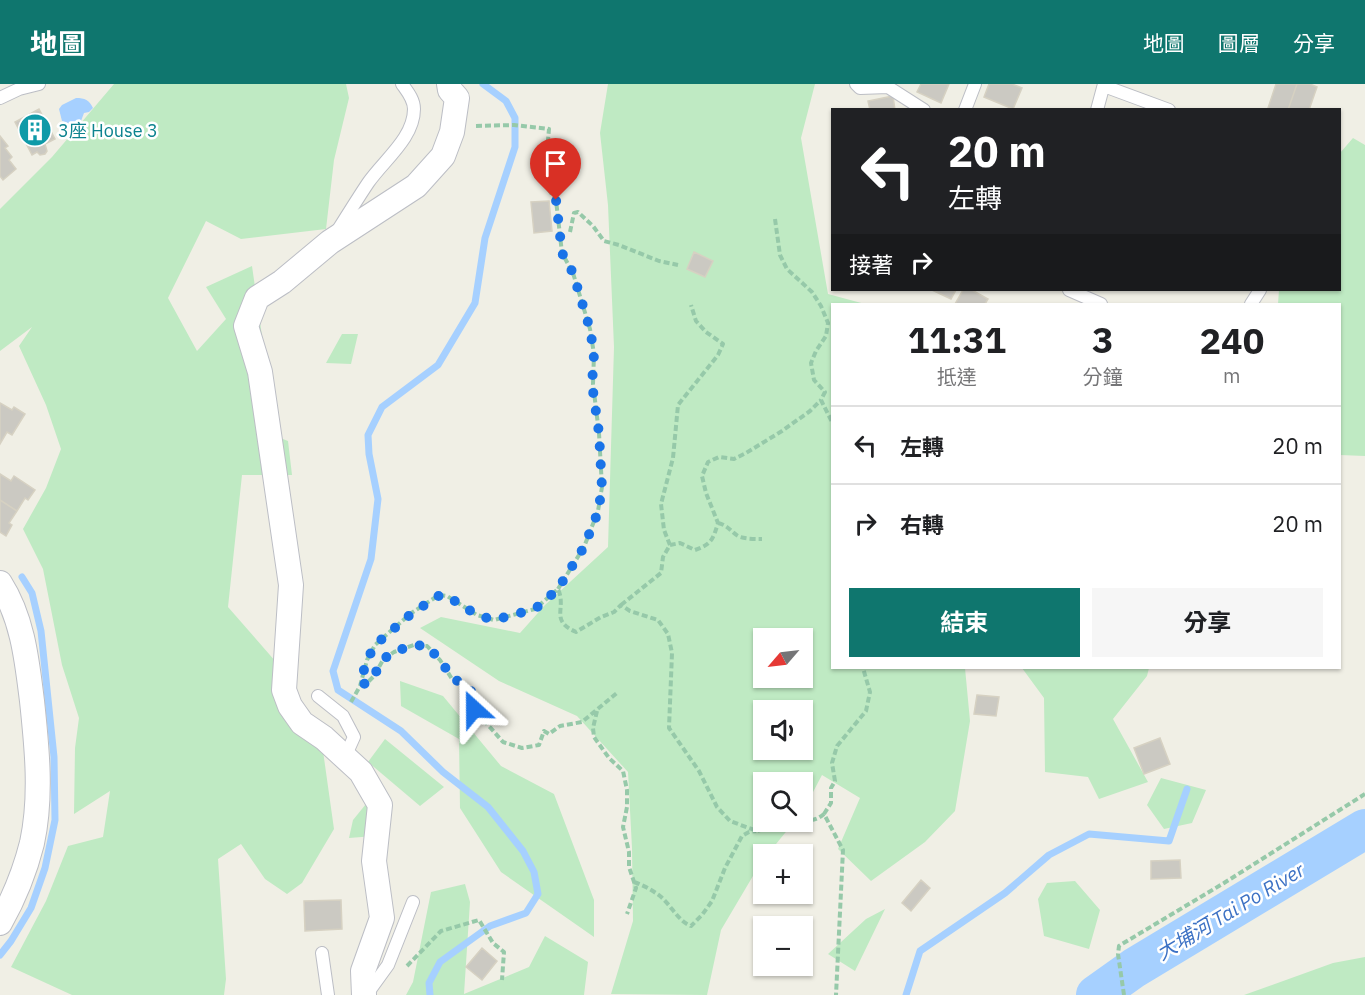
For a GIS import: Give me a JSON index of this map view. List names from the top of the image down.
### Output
{
  "water": ["大埔河 Tai Po River"],
  "places": {
    "building": ["3座 House 3"]
  },
  "north": "bottom left",
  "page": {
    "header": "地圖",
    "nav": ["地圖", "圖層", "分享"],
    "turn": ["20 m", "左轉"],
    "then": "接著",
    "eta": [
      "11:31",
      "抵達",
      "3",
      "分鐘",
      "240",
      "m"
    ],
    "list": [
      {
        "name": "左轉",
        "value": "20 m"
      },
      {
        "name": "右轉",
        "value": "20 m"
      }
    ],
    "buttons": ["結束", "分享"],
    "map_buttons": ["+", "−"]
  }
}
